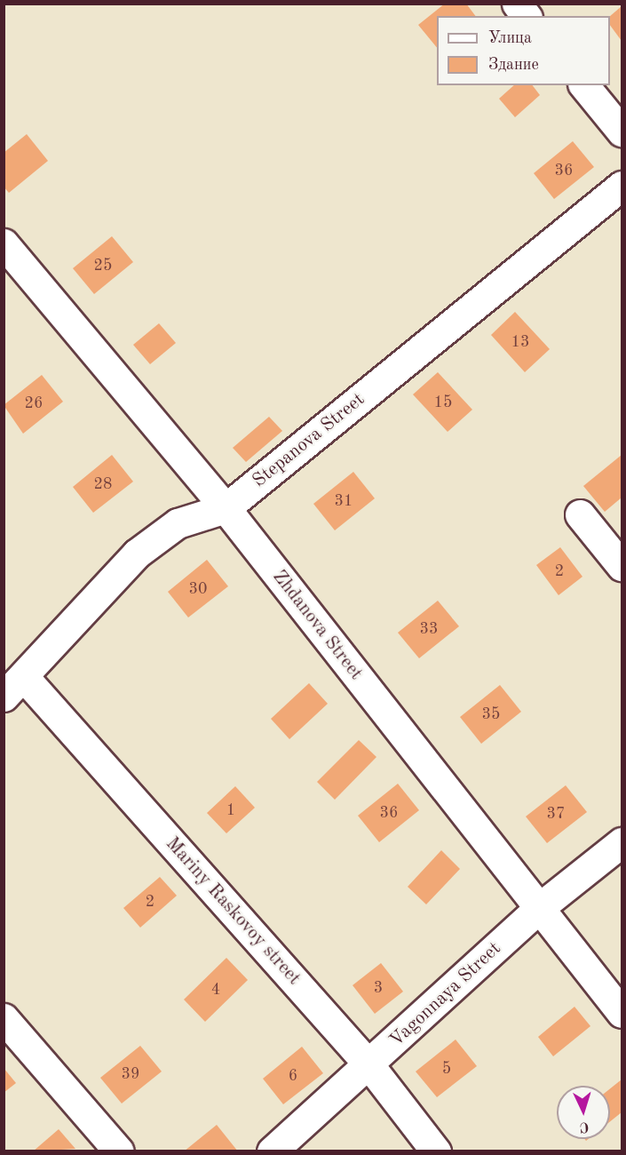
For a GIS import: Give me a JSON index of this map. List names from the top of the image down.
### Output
{
  "streets": {
    "street": [
      "Stepanova Street",
      "Zhdanova Street",
      "Mariny Raskovoy street",
      "Vagonnaya Street"
    ]
  },
  "crossings": [
    ["Stepanova Street", "Zhdanova Street"],
    ["Stepanova Street", "Mariny Raskovoy street"],
    ["Zhdanova Street", "Vagonnaya Street"],
    ["Mariny Raskovoy street", "Vagonnaya Street"]
  ],
  "house_numbers": [
    "36",
    "25",
    "13",
    "15",
    "26",
    "28",
    "31",
    "2",
    "30",
    "33",
    "35",
    "1",
    "36",
    "37",
    "2",
    "3",
    "4",
    "5",
    "39",
    "6"
  ],
  "legend": ["Улица", "Здание"],
  "north": "bottom"
}
